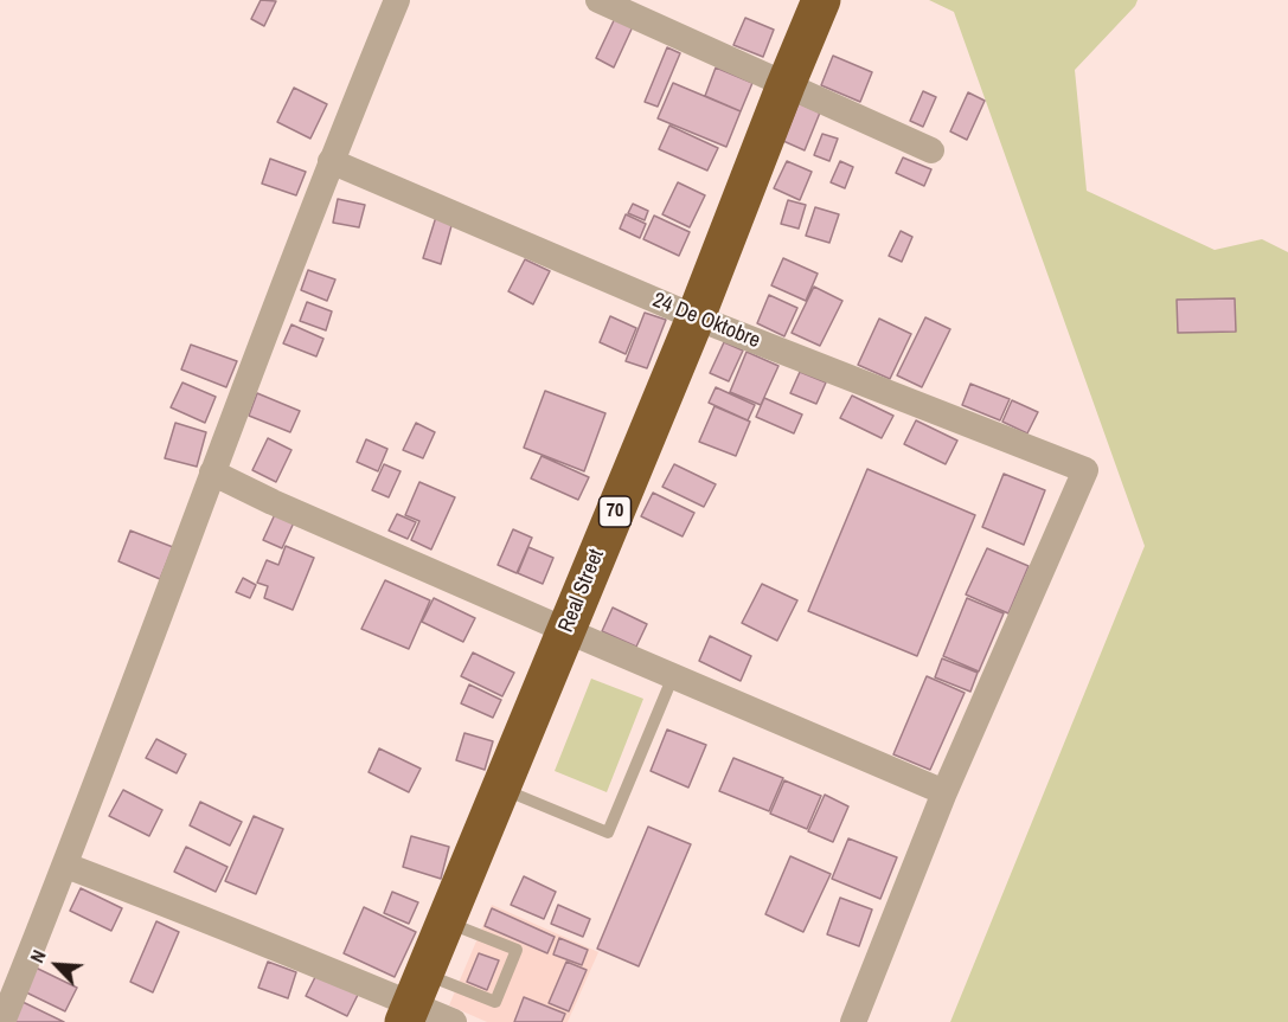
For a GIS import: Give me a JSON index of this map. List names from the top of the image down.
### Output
{
  "streets": {
    "highway": ["70", "Real Street"],
    "street": ["24 De Oktobre"]
  },
  "crossings": [
    ["24 De Oktobre", "Real Street"]
  ],
  "north": "top left"
}
